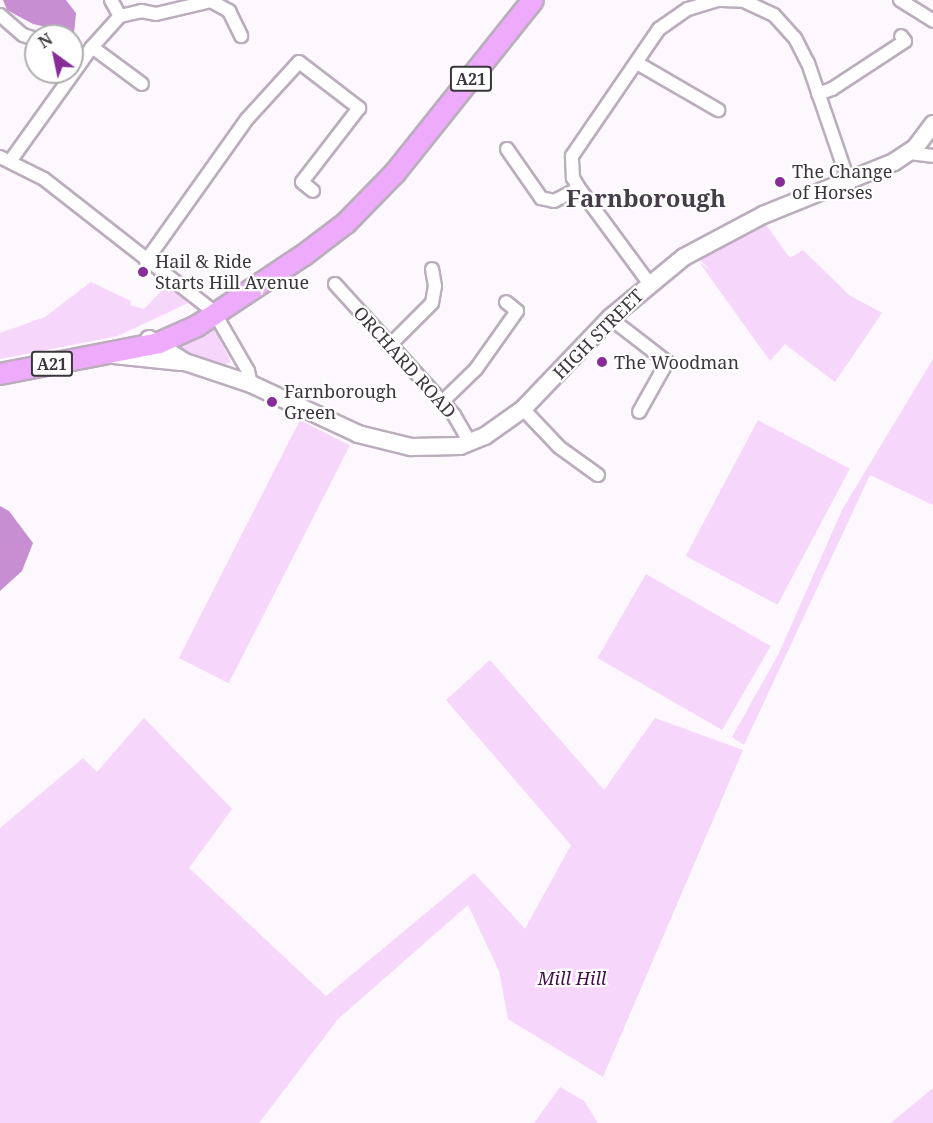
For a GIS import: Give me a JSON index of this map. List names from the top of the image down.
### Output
{
  "streets": {
    "highway": ["A21"],
    "main road": ["HIGH STREET"],
    "street": ["ORCHARD ROAD"]
  },
  "crossings": [
    ["A21", "HIGH STREET"],
    ["HIGH STREET", "ORCHARD ROAD"]
  ],
  "districts": ["Farnborough"],
  "parks": ["Mill Hill"],
  "places": [
    "The Change of Horses",
    "Hail & Ride Starts Hill Avenue",
    "The Woodman",
    "Farnborough Green"
  ],
  "north": "top left"
}
